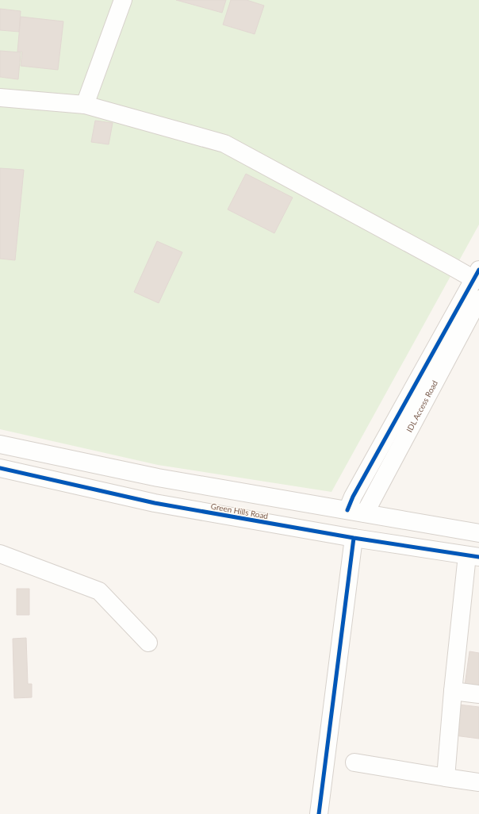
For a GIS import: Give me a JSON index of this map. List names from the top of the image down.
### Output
{
  "streets": {
    "street": ["IDL Access Road", "Green Hills Road"]
  }
}
